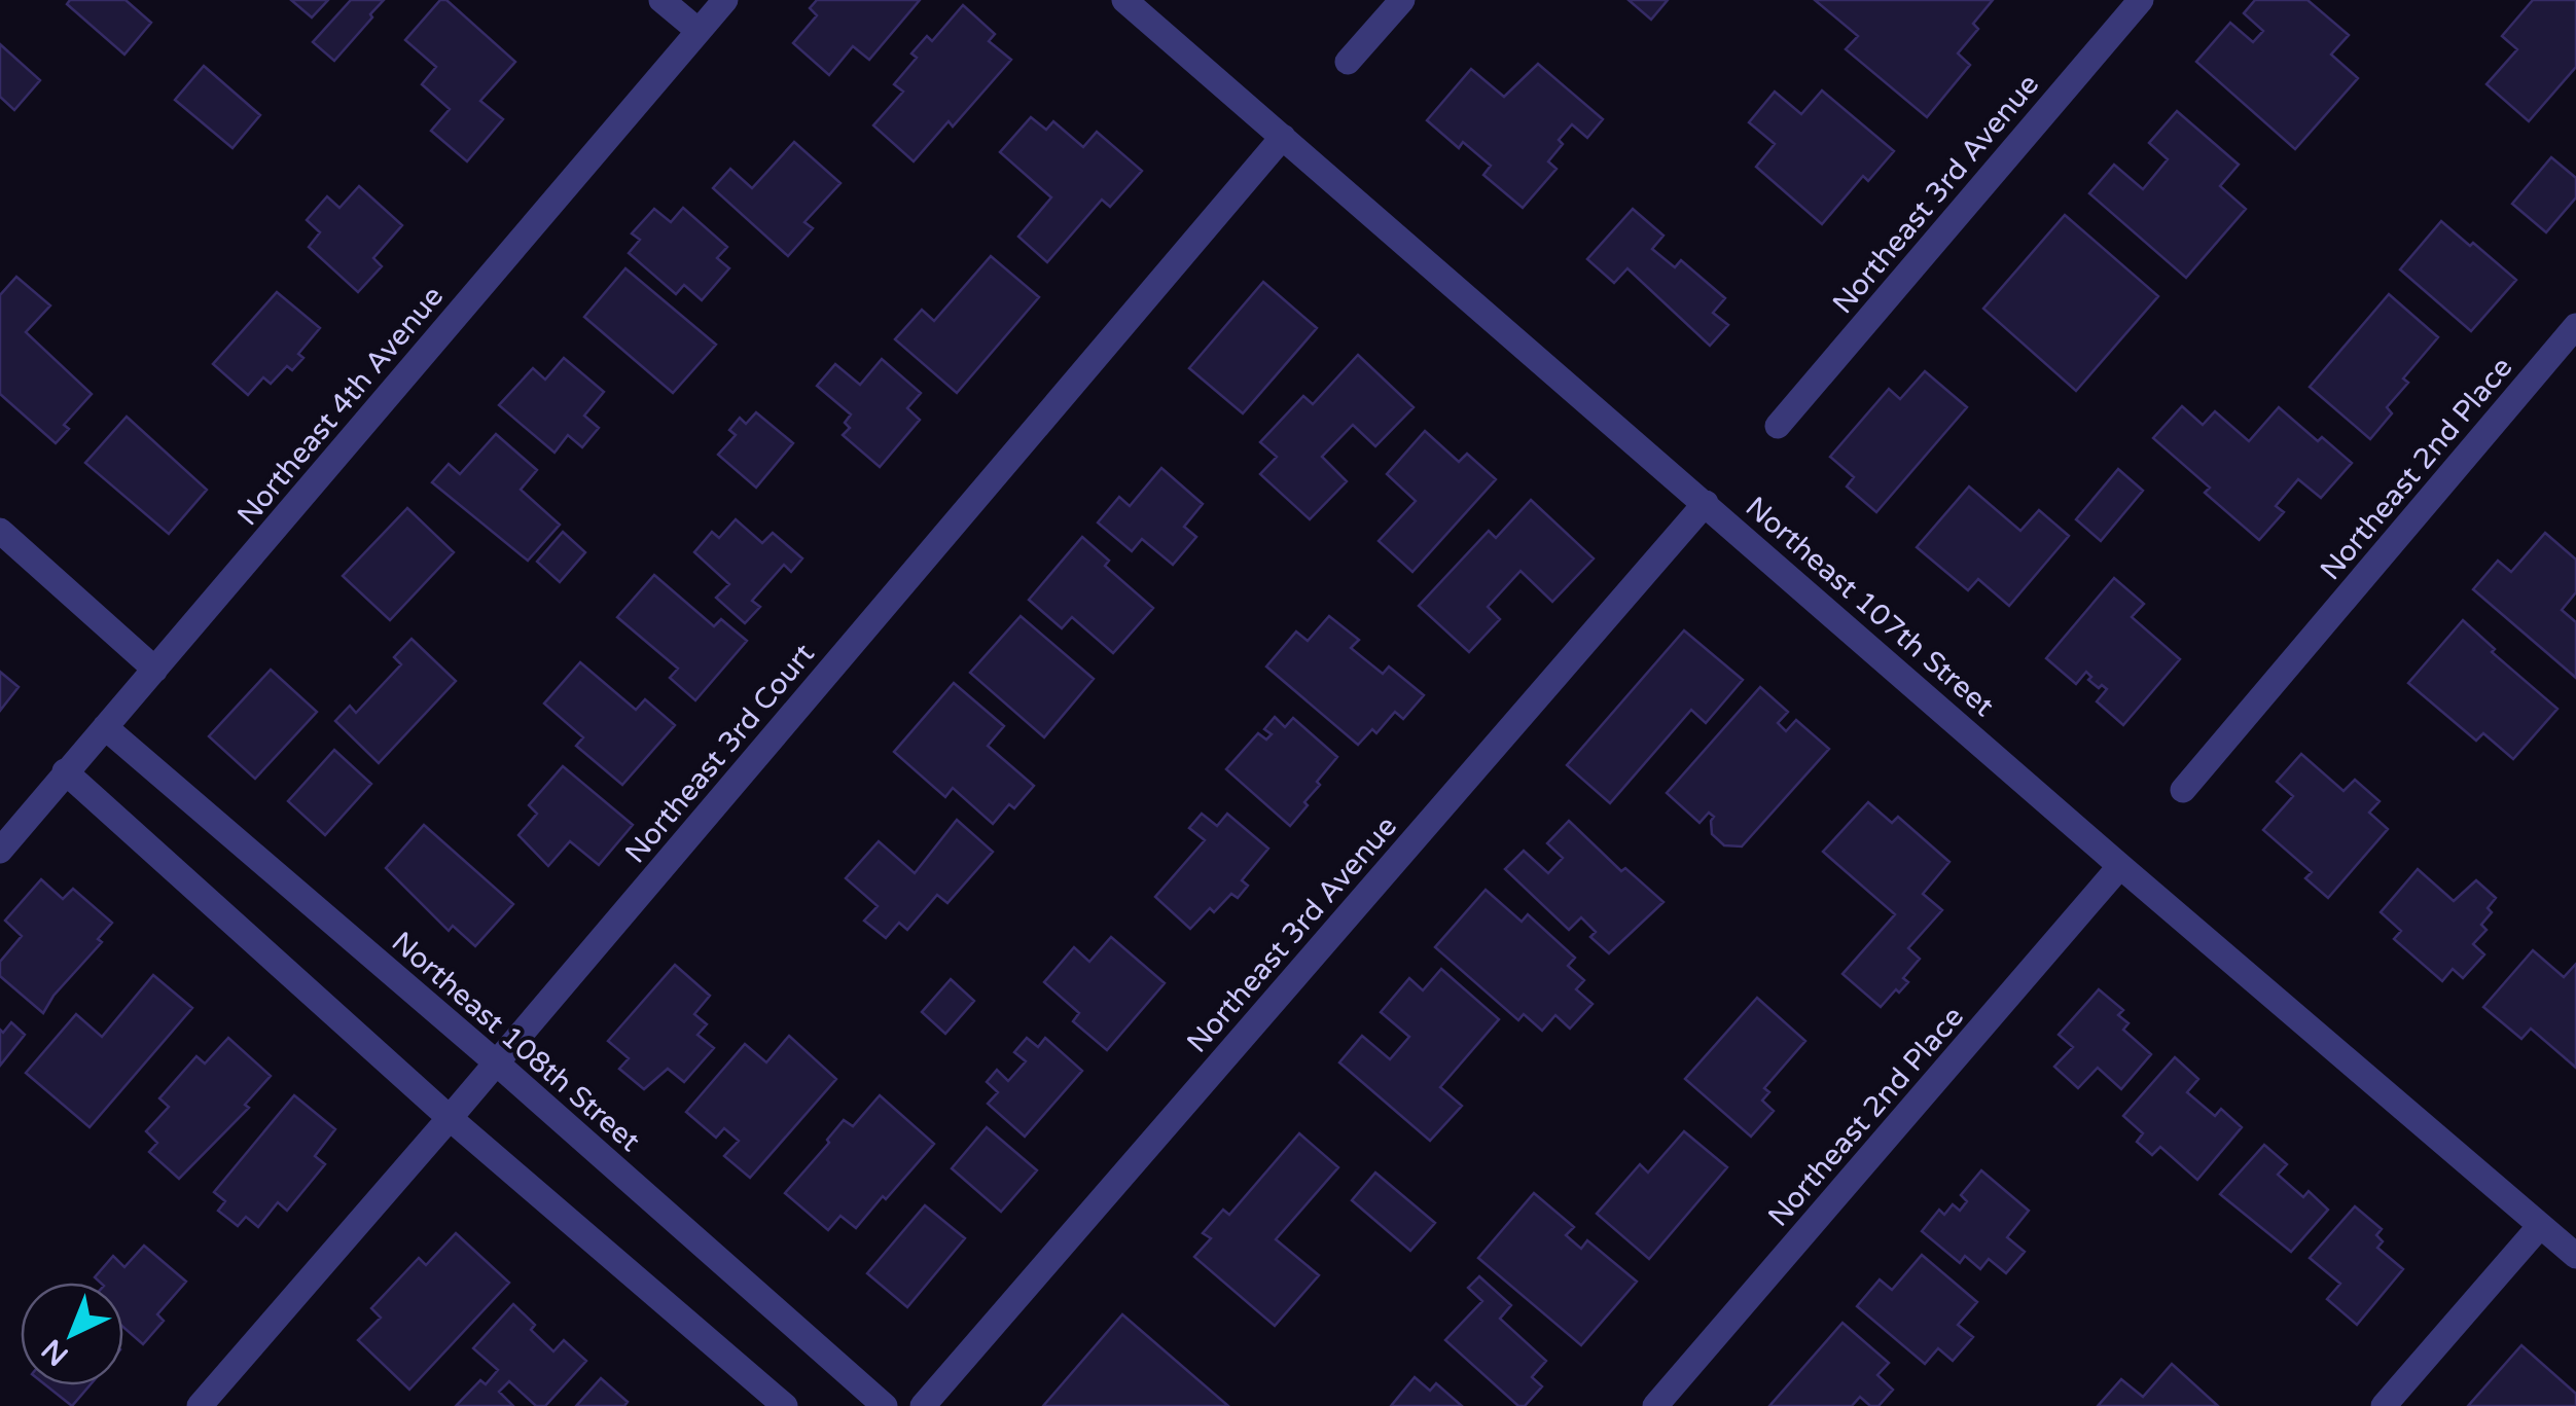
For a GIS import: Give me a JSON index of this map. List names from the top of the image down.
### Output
{
  "streets": {
    "street": [
      "Northeast 3rd Avenue",
      "Northeast 4th Avenue",
      "Northeast 2nd Place",
      "Northeast 107th Street",
      "Northeast 3rd Court",
      "Northeast 108th Street"
    ]
  },
  "crossings": [
    ["Northeast 3rd Avenue", "Northeast 107th Street"],
    ["Northeast 4th Avenue", "Northeast 108th Street"],
    ["Northeast 2nd Place", "Northeast 107th Street"],
    ["Northeast 107th Street", "Northeast 3rd Court"],
    ["Northeast 3rd Court", "Northeast 108th Street"]
  ],
  "north": "bottom left"
}
